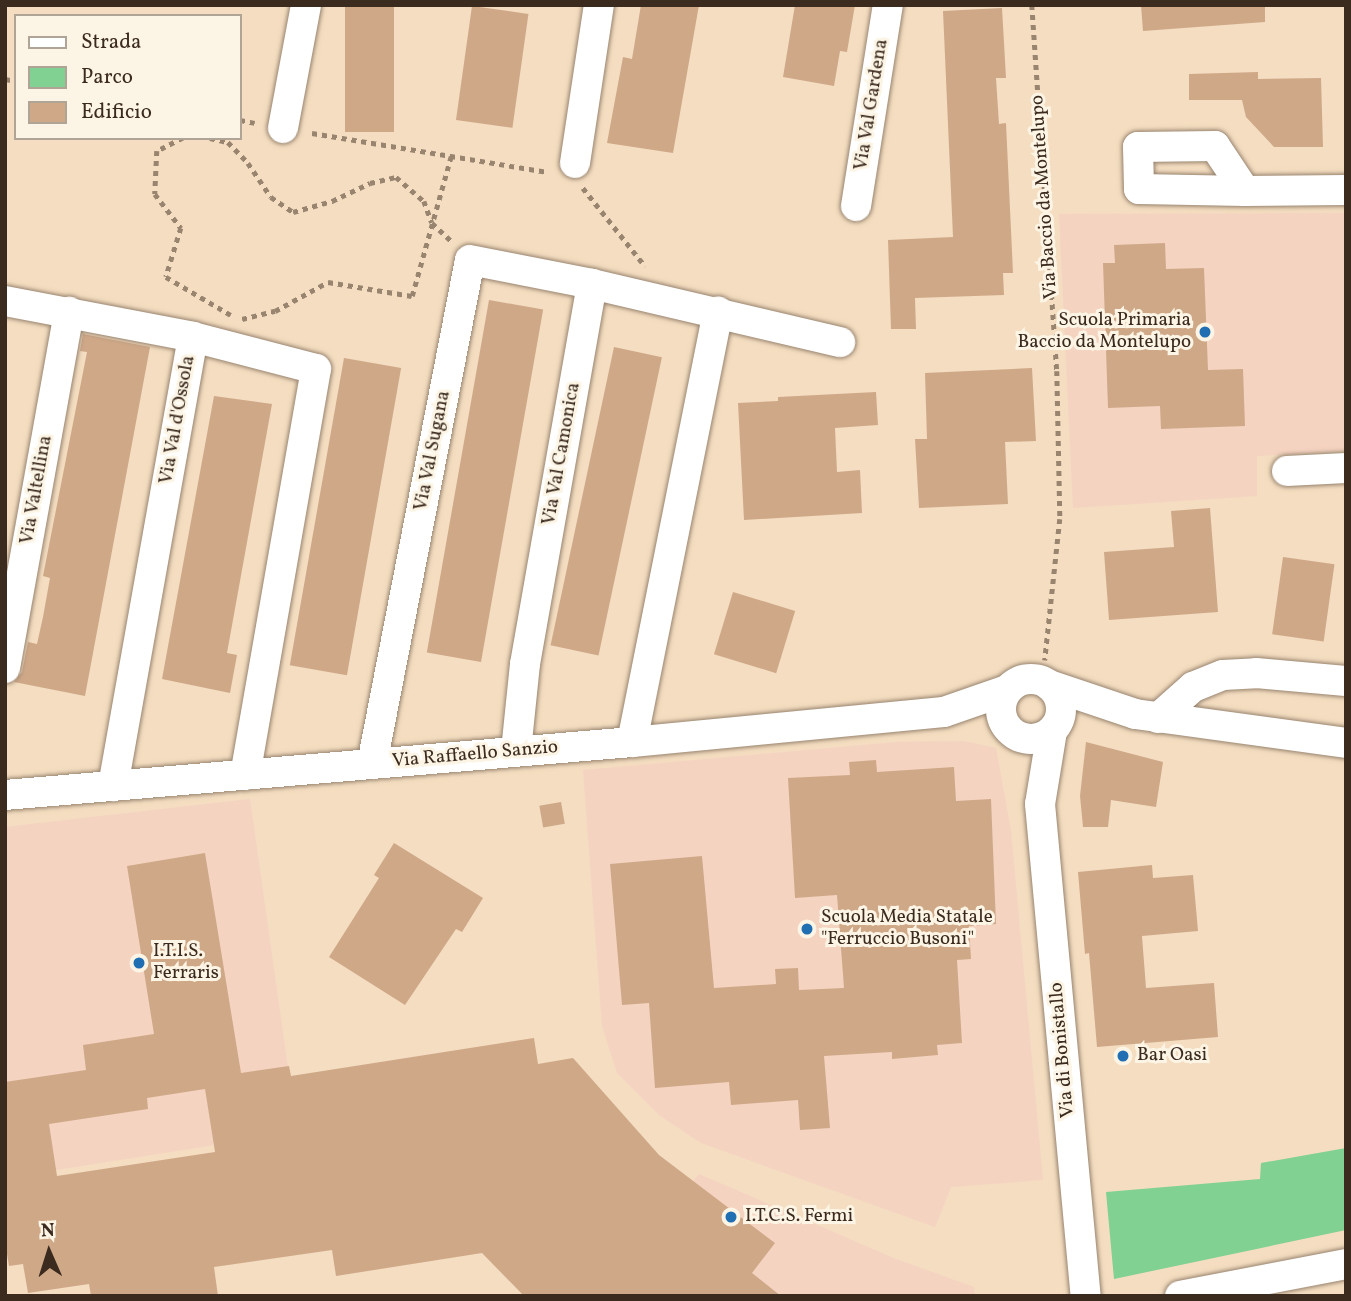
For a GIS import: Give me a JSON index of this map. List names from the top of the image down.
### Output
{
  "streets": {
    "street": [
      "Via Val Gardena",
      "Via Val d'Ossola",
      "Via Val Sugana",
      "Via Val Camonica",
      "Via Valtellina",
      "Via Raffaello Sanzio",
      "Via di Bonistallo"
    ],
    "path": ["Via Baccio da Montelupo"]
  },
  "crossings": [
    ["Via Baccio da Montelupo", "Via Raffaello Sanzio"],
    ["Via Baccio da Montelupo", "Via di Bonistallo"],
    ["Via Val d'Ossola", "Via Raffaello Sanzio"],
    ["Via Val Sugana", "Via Val Camonica"],
    ["Via Val Sugana", "Via Raffaello Sanzio"],
    ["Via Val Camonica", "Via Raffaello Sanzio"],
    ["Via Raffaello Sanzio", "Via di Bonistallo"]
  ],
  "places": [
    "Scuola Primaria Baccio da Montelupo",
    "Scuola Media Statale \"Ferruccio Busoni\"",
    "I.T.I.S. Ferraris",
    "Bar Oasi",
    "I.T.C.S. Fermi"
  ],
  "legend": ["Strada", "Parco", "Edificio"],
  "north": "top"
}
